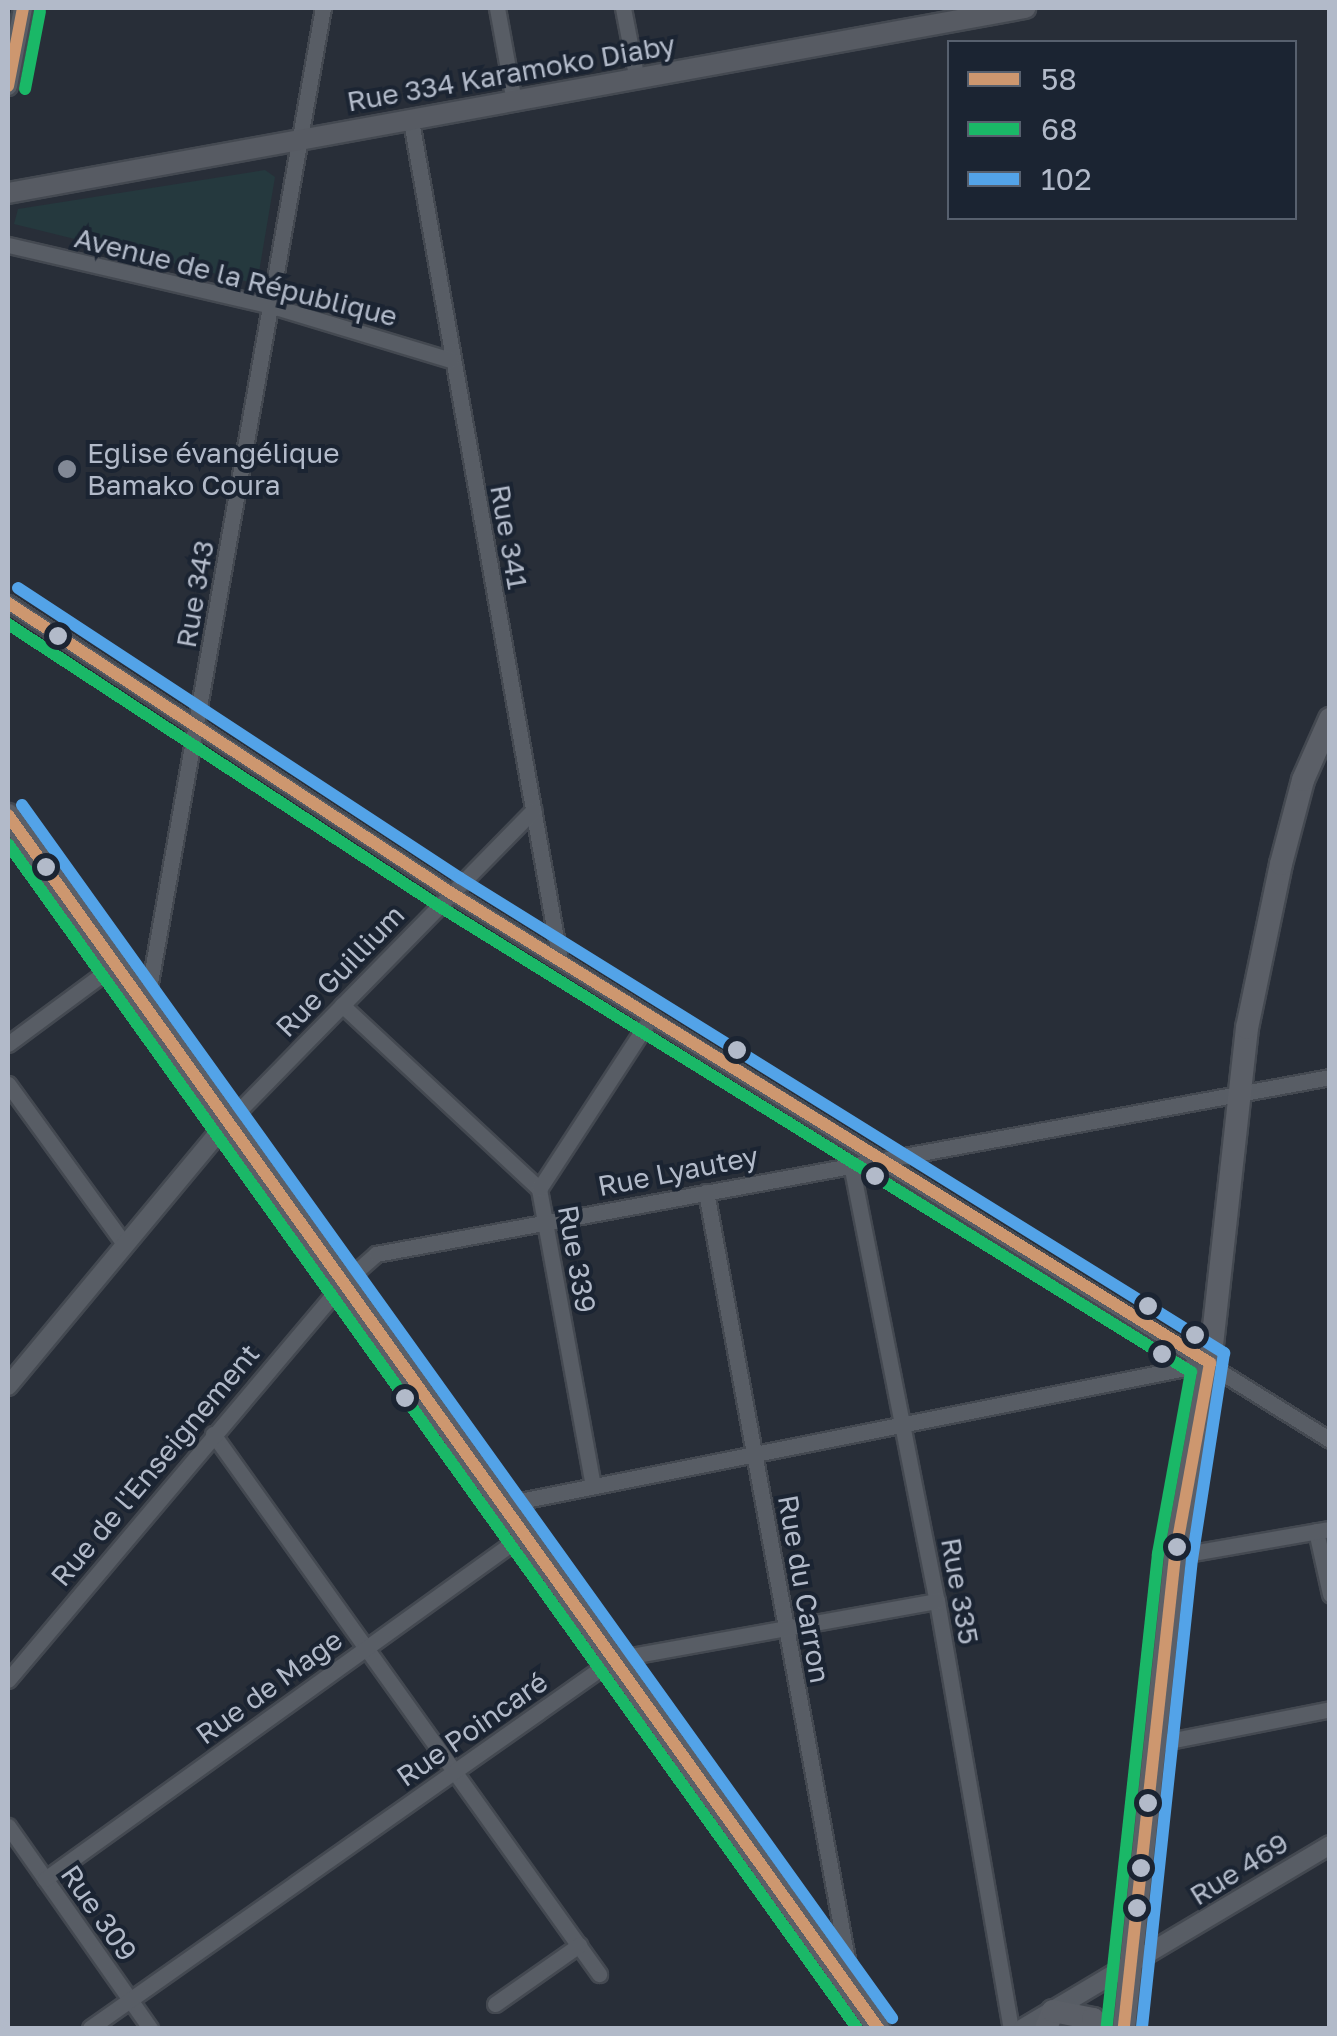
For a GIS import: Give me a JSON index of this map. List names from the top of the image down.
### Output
{
  "streets": {
    "main road": ["Rue 334 Karamoko Diaby"],
    "street": [
      "Avenue de la République",
      "Rue 341",
      "Rue 343",
      "Rue Guillium",
      "Rue Lyautey",
      "Rue 339",
      "Rue de l'Enseignement",
      "Rue du Carron",
      "Rue 335",
      "Rue de Mage",
      "Rue Poincaré",
      "Rue 469",
      "Rue 309"
    ]
  },
  "crossings": [
    ["Rue 334 Karamoko Diaby", "Rue 341"],
    ["Rue 334 Karamoko Diaby", "Rue 343"],
    ["Avenue de la République", "Rue 341"],
    ["Avenue de la République", "Rue 343"],
    ["Rue 341", "Rue Guillium"],
    ["Rue Guillium", "Rue 339"],
    ["Rue Lyautey", "Rue 339"],
    ["Rue Lyautey", "Rue de l'Enseignement"],
    ["Rue Lyautey", "Rue du Carron"],
    ["Rue Lyautey", "Rue 335"],
    ["Rue du Carron", "Rue Poincaré"],
    ["Rue 335", "Rue Poincaré"],
    ["Rue de Mage", "Rue 309"],
    ["Rue Poincaré", "Rue 309"]
  ],
  "places": ["Eglise évangélique Bamako Coura"],
  "lines": ["transit line 58", "transit line 68", "transit line 102"],
  "legend": ["58", "68", "102"]
}
